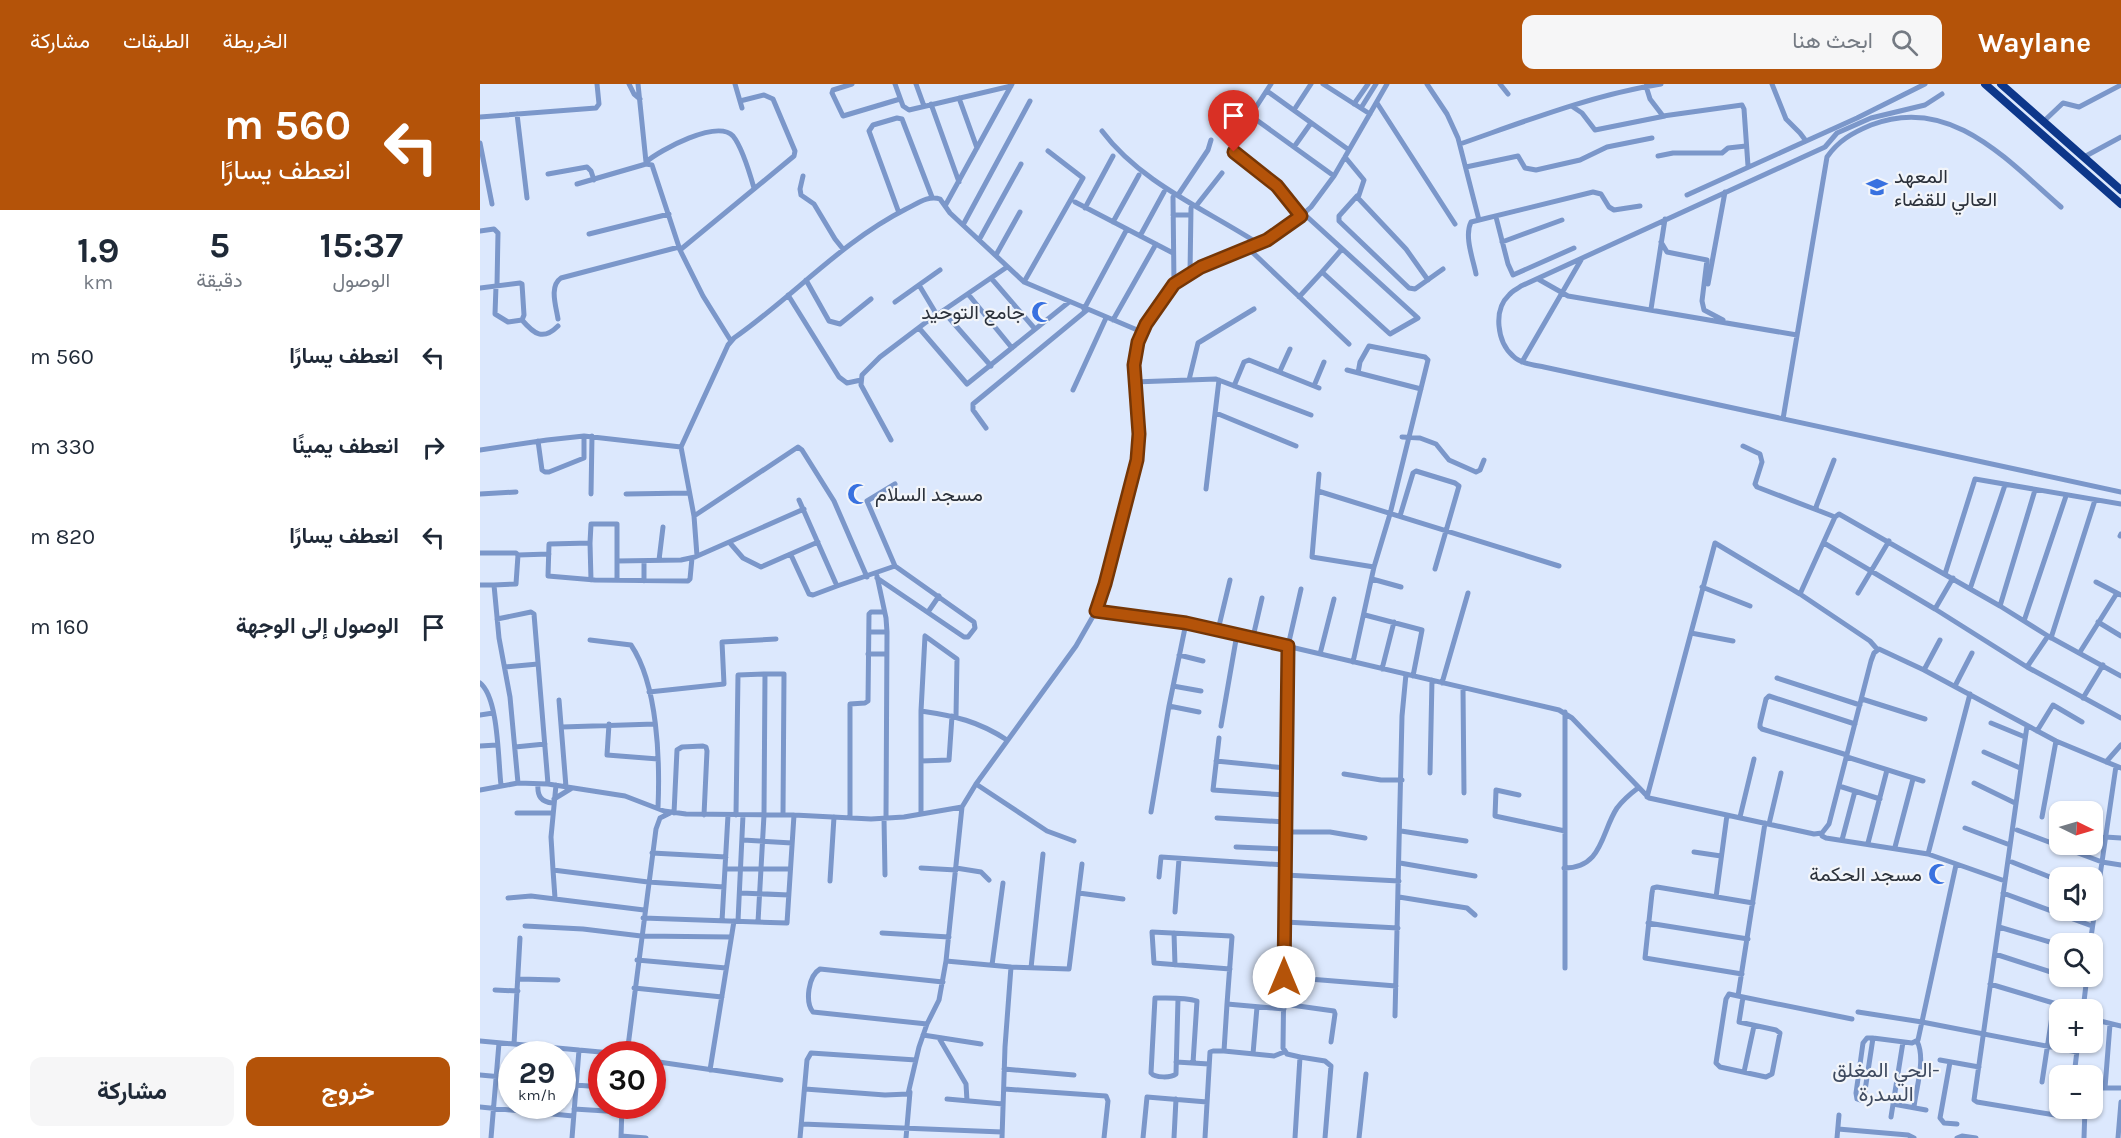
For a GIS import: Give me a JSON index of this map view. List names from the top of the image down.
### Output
{
  "districts": ["الحي المغلق- السدرة"],
  "places": {
    "school or university": ["المعهد العالي للقضاء"],
    "mosque": ["جامع التوحيد", "مسجد السلام", "مسجد الحكمة"]
  },
  "north": "right",
  "page": {
    "header": "Waylane",
    "search": "ابحث هنا",
    "nav": ["الخريطة", "الطبقات", "مشاركة"],
    "turn": ["560 m", "انعطف يسارًا"],
    "eta": [
      "15:37",
      "الوصول",
      "5",
      "دقيقة",
      "1.9",
      "km"
    ],
    "list": [
      {
        "name": "انعطف يسارًا",
        "value": "560 m"
      },
      {
        "name": "انعطف يمينًا",
        "value": "330 m"
      },
      {
        "name": "انعطف يسارًا",
        "value": "820 m"
      },
      {
        "name": "الوصول إلى الوجهة",
        "value": "160 m"
      }
    ],
    "map_buttons": ["+", "−"],
    "speed": "29 km/h",
    "limit": "30",
    "buttons": ["خروج", "مشاركة"]
  }
}
